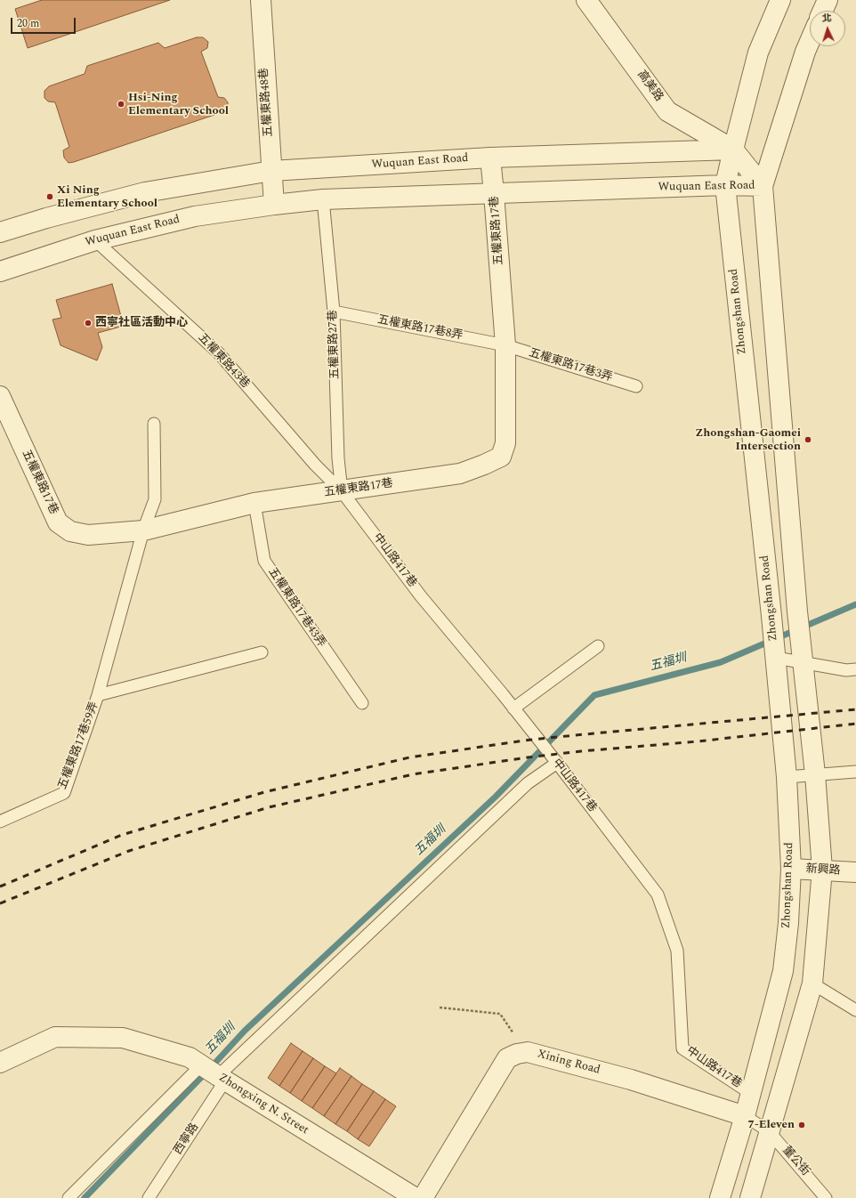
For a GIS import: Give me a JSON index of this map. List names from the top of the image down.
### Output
{
  "streets": {
    "street": [
      "高美路",
      "五權東路48巷",
      "Wuquan East Road",
      "五權東路17巷",
      "Zhongshan Road",
      "新興路",
      "Xining Road",
      "Zhongxing N. Street"
    ],
    "lane": [
      "五權東路17巷8弄",
      "五權東路27巷",
      "五權東路43巷",
      "五權東路17巷3弄",
      "中山路417巷",
      "五權東路17巷43弄",
      "五權東路17巷59弄",
      "西寧路",
      "董公街"
    ]
  },
  "crossings": [
    ["高美路", "Wuquan East Road"],
    ["高美路", "Zhongshan Road"],
    ["五權東路48巷", "Wuquan East Road"],
    ["Wuquan East Road", "五權東路17巷"],
    ["Wuquan East Road", "Zhongshan Road"],
    ["Wuquan East Road", "五權東路27巷"],
    ["Wuquan East Road", "五權東路43巷"],
    ["五權東路17巷", "五權東路17巷8弄"],
    ["五權東路17巷", "五權東路27巷"],
    ["五權東路17巷", "五權東路43巷"],
    ["五權東路17巷", "五權東路17巷3弄"],
    ["五權東路17巷", "中山路417巷"],
    ["五權東路17巷", "五權東路17巷43弄"],
    ["五權東路17巷", "五權東路17巷59弄"],
    ["Zhongshan Road", "中山路417巷"],
    ["Zhongshan Road", "新興路"],
    ["Zhongshan Road", "Xining Road"],
    ["Zhongshan Road", "董公街"],
    ["五權東路17巷8弄", "五權東路27巷"],
    ["五權東路17巷8弄", "五權東路17巷3弄"],
    ["五權東路27巷", "五權東路43巷"],
    ["五權東路27巷", "中山路417巷"],
    ["五權東路43巷", "中山路417巷"],
    ["中山路417巷", "西寧路"],
    ["Xining Road", "董公街"],
    ["Zhongxing N. Street", "西寧路"]
  ],
  "water": ["五福圳"],
  "places": [
    "Hsi-Ning Elementary School",
    "Xi Ning Elementary School",
    "西寧社區活動中心",
    "Zhongshan-Gaomei Intersection",
    "7-Eleven"
  ],
  "scale_bar": "20 m",
  "north": "top"
}
